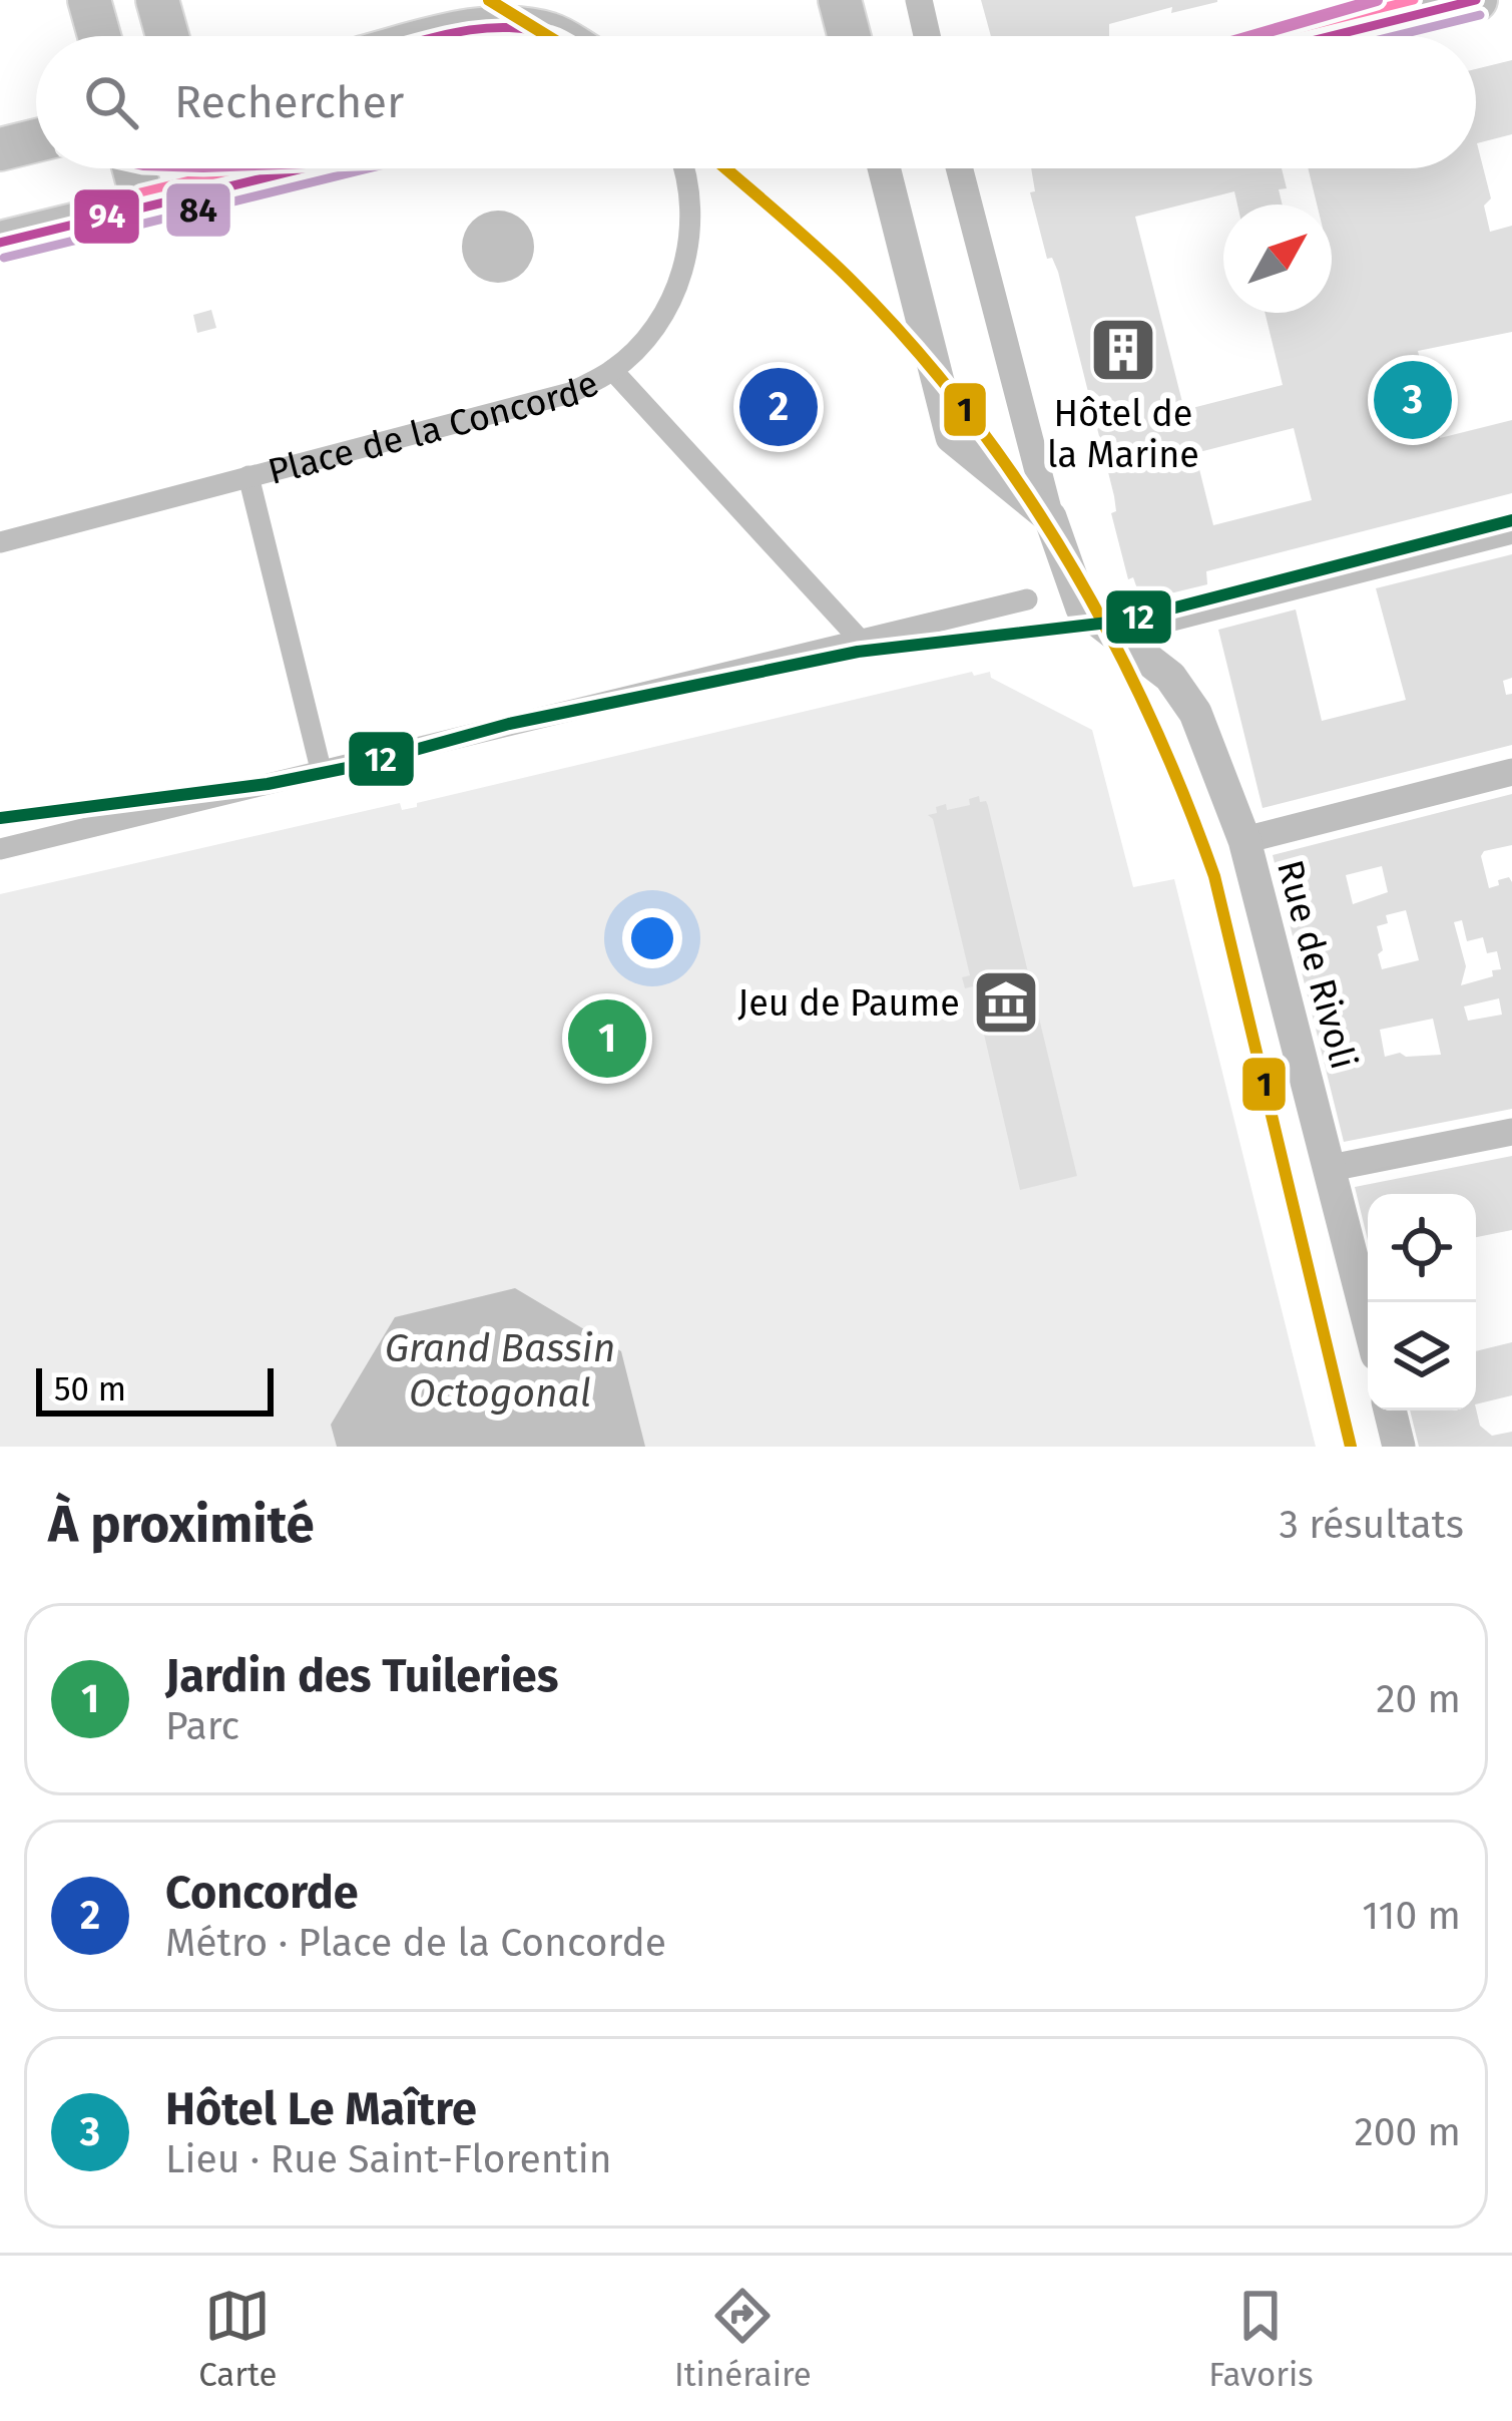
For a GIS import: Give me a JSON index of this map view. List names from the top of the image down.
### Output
{
  "streets": {
    "street": ["Place de la Concorde", "Rue de Rivoli"]
  },
  "water": ["Grand Bassin Octogonal"],
  "places": {
    "building": ["Hôtel de la Marine"],
    "museum": ["Jeu de Paume"]
  },
  "lines": [
    "transit line 1",
    "transit line 94",
    "transit line 84",
    "transit line 12"
  ],
  "scale_bar": "50 m",
  "north": "top right",
  "page": {
    "search": "Rechercher",
    "pins": ["3", "2", "1"],
    "scale": "50 m",
    "heading": ["À proximité", "3 résultats"],
    "list": [
      {
        "mark": "1",
        "name": "Jardin des Tuileries",
        "note": "Parc",
        "value": "20 m"
      },
      {
        "mark": "2",
        "name": "Concorde",
        "note": "Métro · Place de la Concorde",
        "value": "110 m"
      },
      {
        "mark": "3",
        "name": "Hôtel Le Maître",
        "note": "Lieu · Rue Saint-Florentin",
        "value": "200 m"
      }
    ],
    "nav": ["Carte", "Itinéraire", "Favoris"]
  }
}
